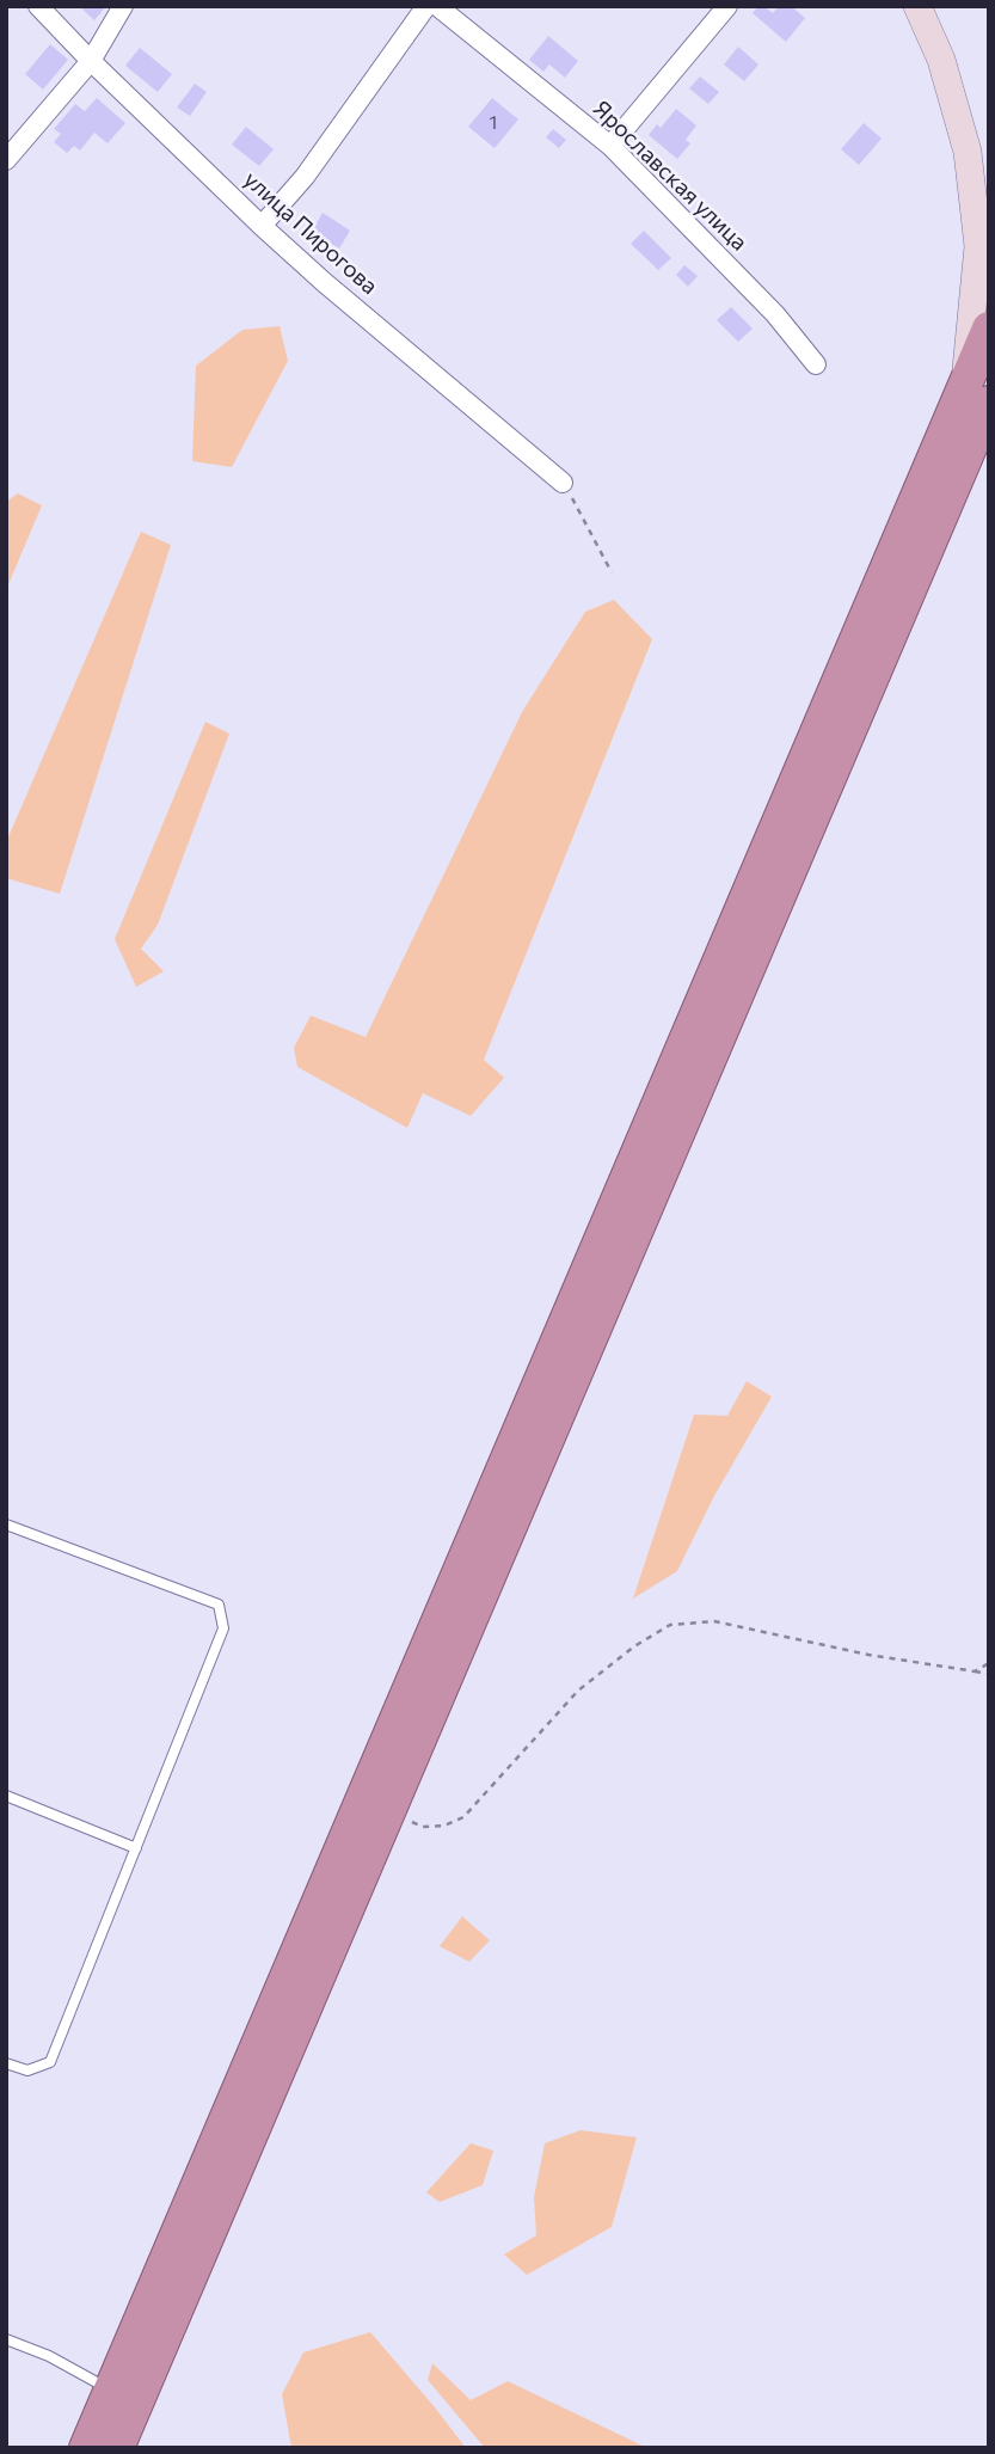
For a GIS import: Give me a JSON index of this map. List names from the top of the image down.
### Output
{
  "streets": {
    "street": ["Ярославская улица", "улица Пирогова"]
  },
  "house_numbers": ["1"]
}
